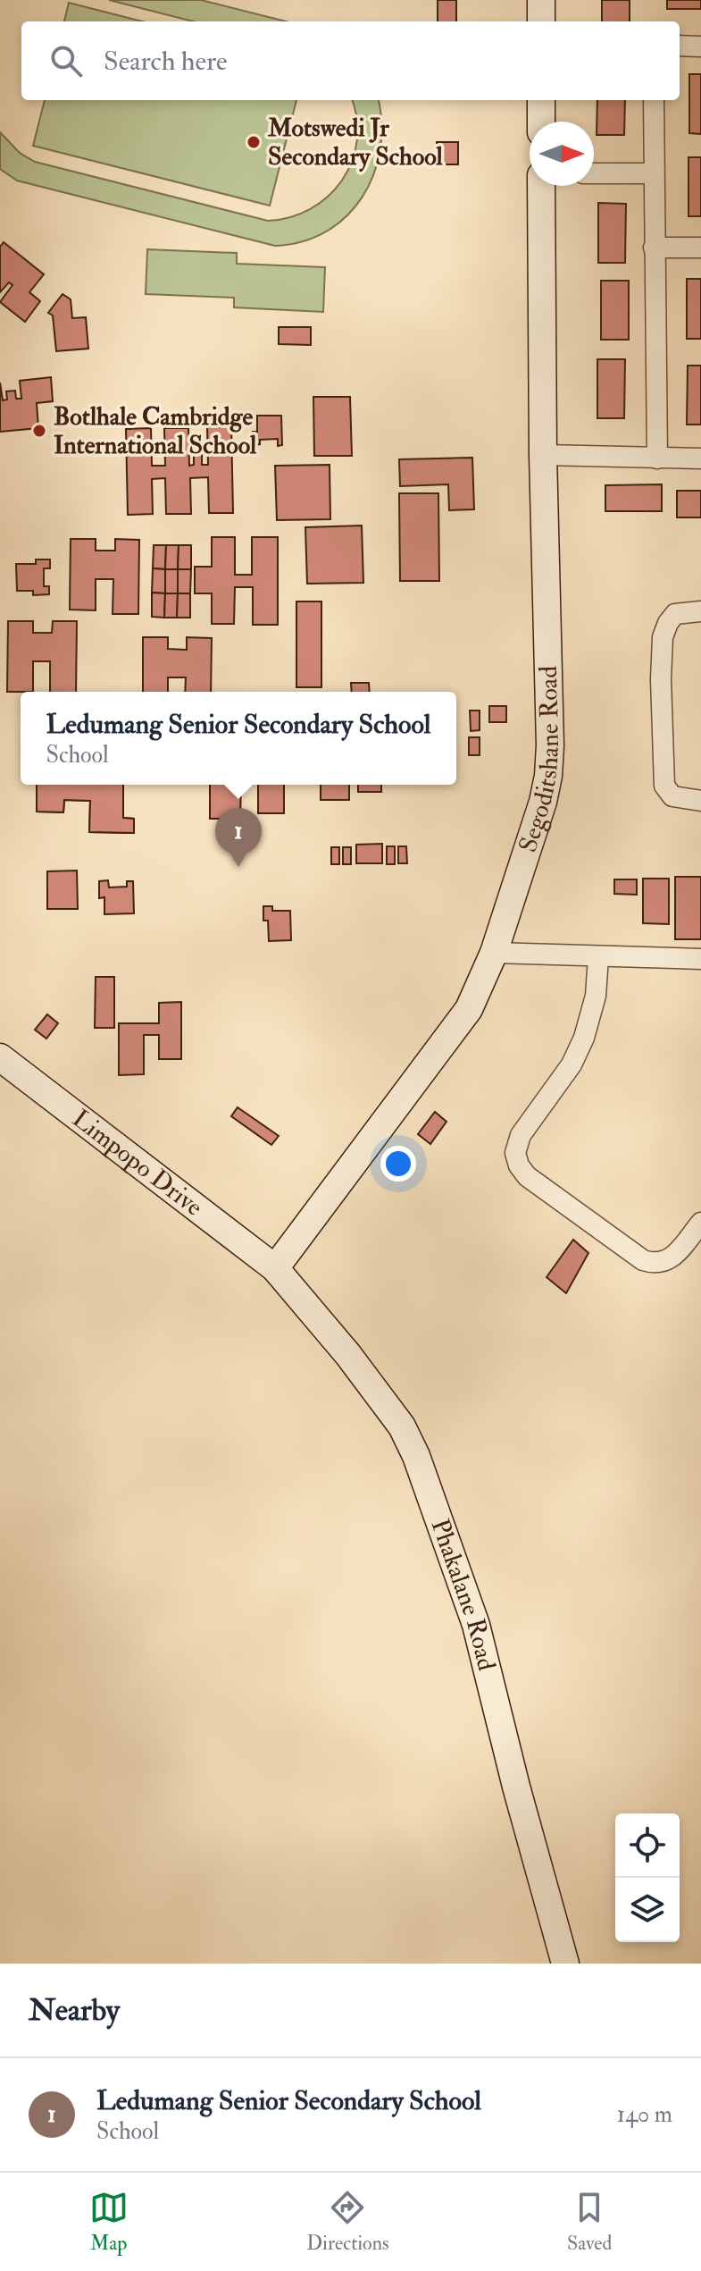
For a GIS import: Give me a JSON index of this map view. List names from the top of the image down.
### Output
{
  "streets": {
    "street": ["Segoditshane Road", "Limpopo Drive", "Phakalane Road"]
  },
  "crossings": [
    ["Segoditshane Road", "Limpopo Drive"],
    ["Segoditshane Road", "Phakalane Road"],
    ["Limpopo Drive", "Phakalane Road"]
  ],
  "places": ["Motswedi Jr Secondary School", "Botlhale Cambridge International School"],
  "north": "right",
  "page": {
    "search": "Search here",
    "popup": ["Ledumang Senior Secondary School", "School"],
    "pins": "1",
    "heading": "Nearby",
    "list": [
      {
        "mark": "1",
        "name": "Ledumang Senior Secondary School",
        "note": "School",
        "value": "140 m"
      }
    ],
    "nav": ["Map", "Directions", "Saved"]
  }
}
